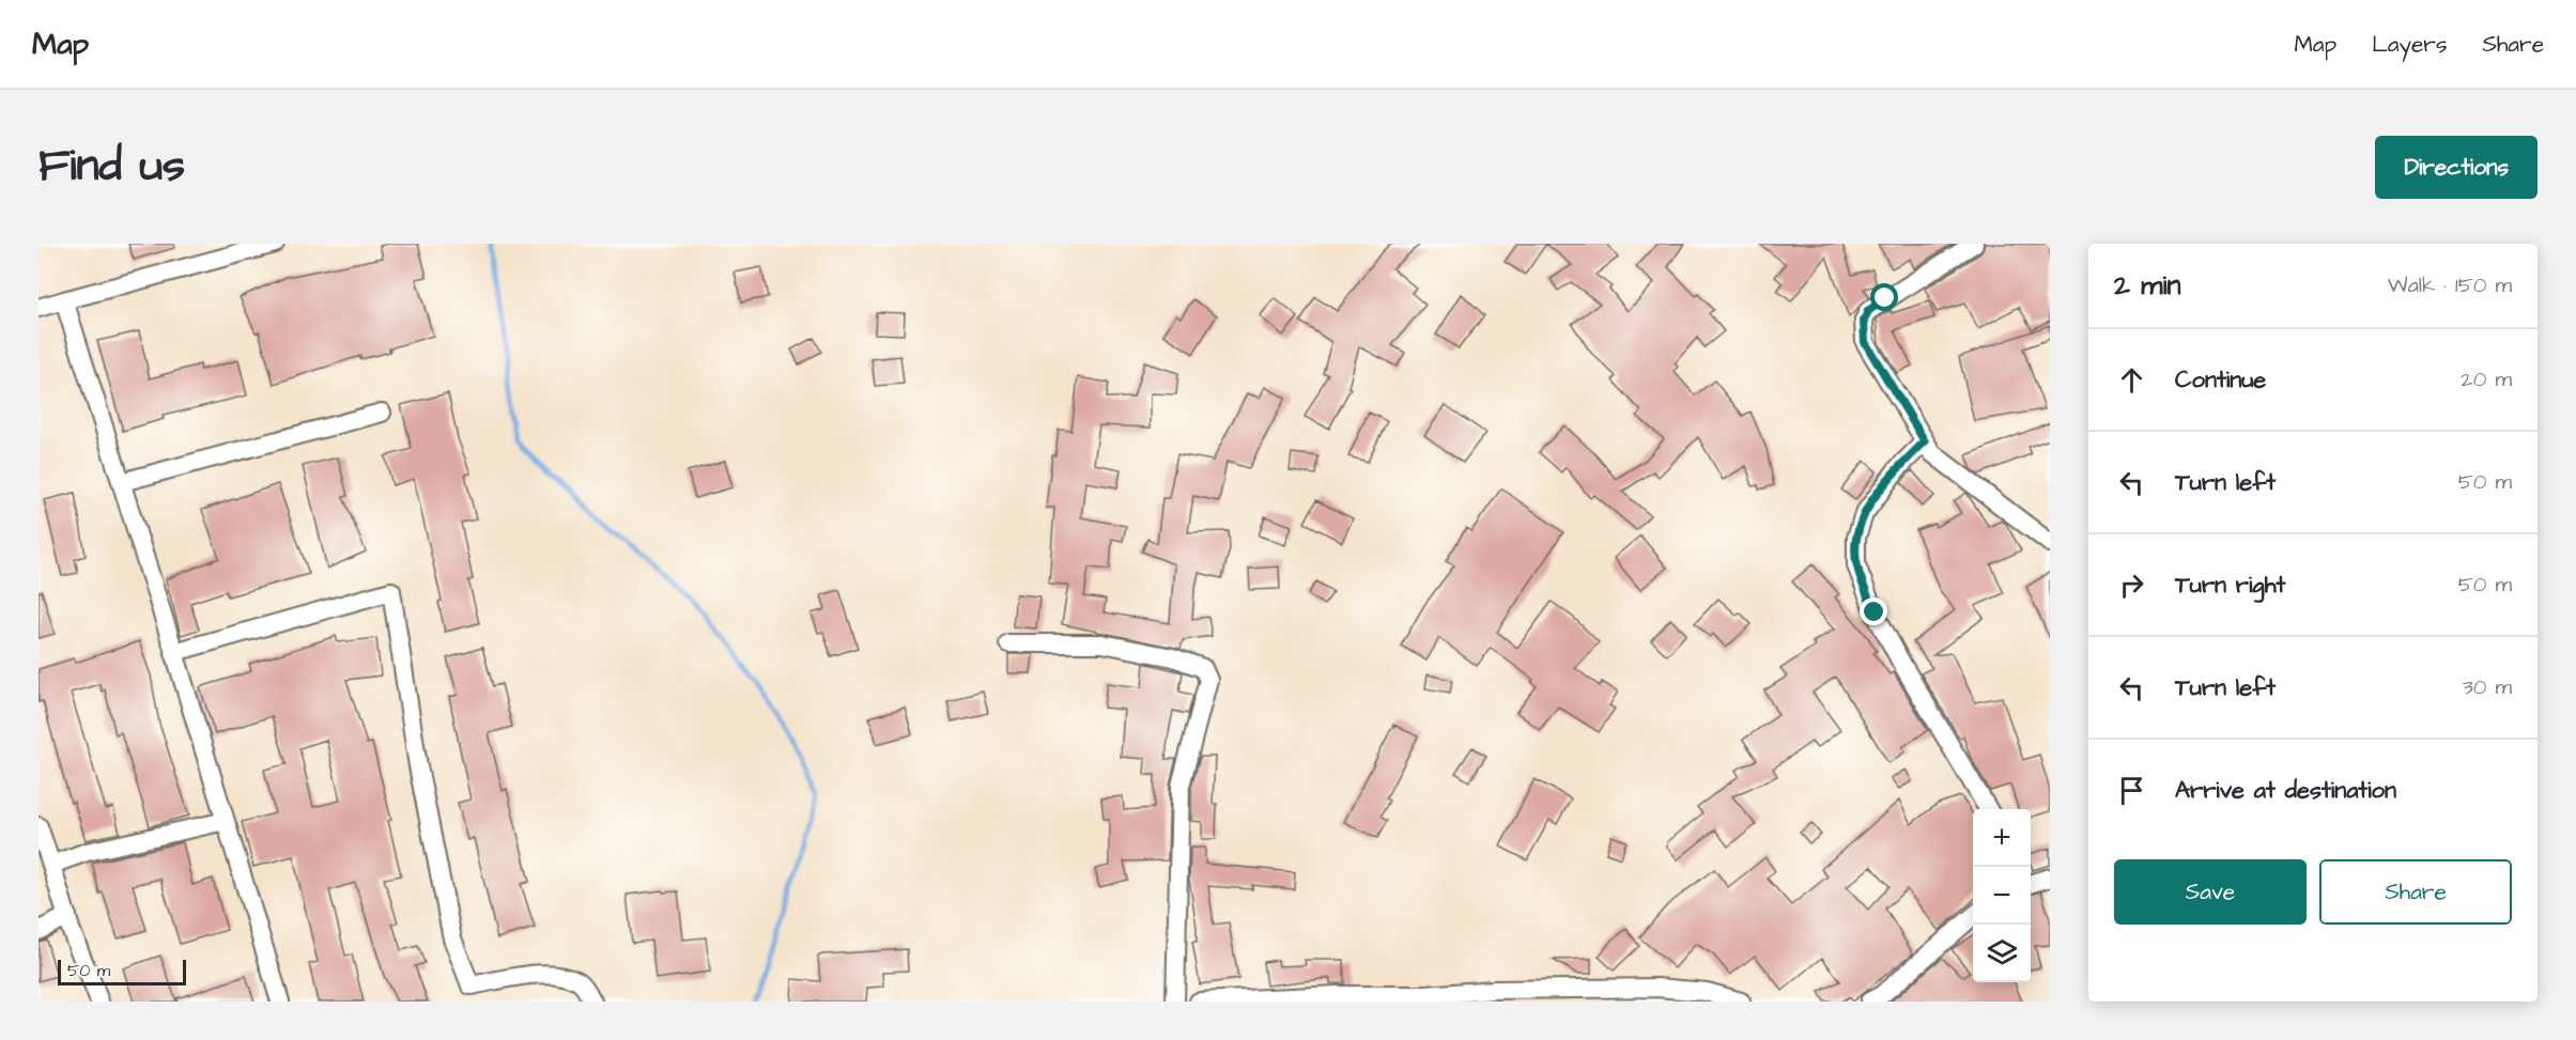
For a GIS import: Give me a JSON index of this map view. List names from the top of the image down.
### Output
{
  "scale_bar": "50 m",
  "page": {
    "header": "Map",
    "nav": ["Map", "Layers", "Share"],
    "title": "Find us",
    "buttons": [
      "Directions",
      ["Save", "Share"]
    ],
    "heading": ["2 min", "Walk · 150 m"],
    "list": [
      ["Continue", "20 m"],
      ["Turn left", "50 m"],
      ["Turn right", "50 m"],
      ["Turn left", "30 m"],
      "Arrive at destination"
    ],
    "map_buttons": ["+", "−"],
    "scale": "50 m"
  }
}
